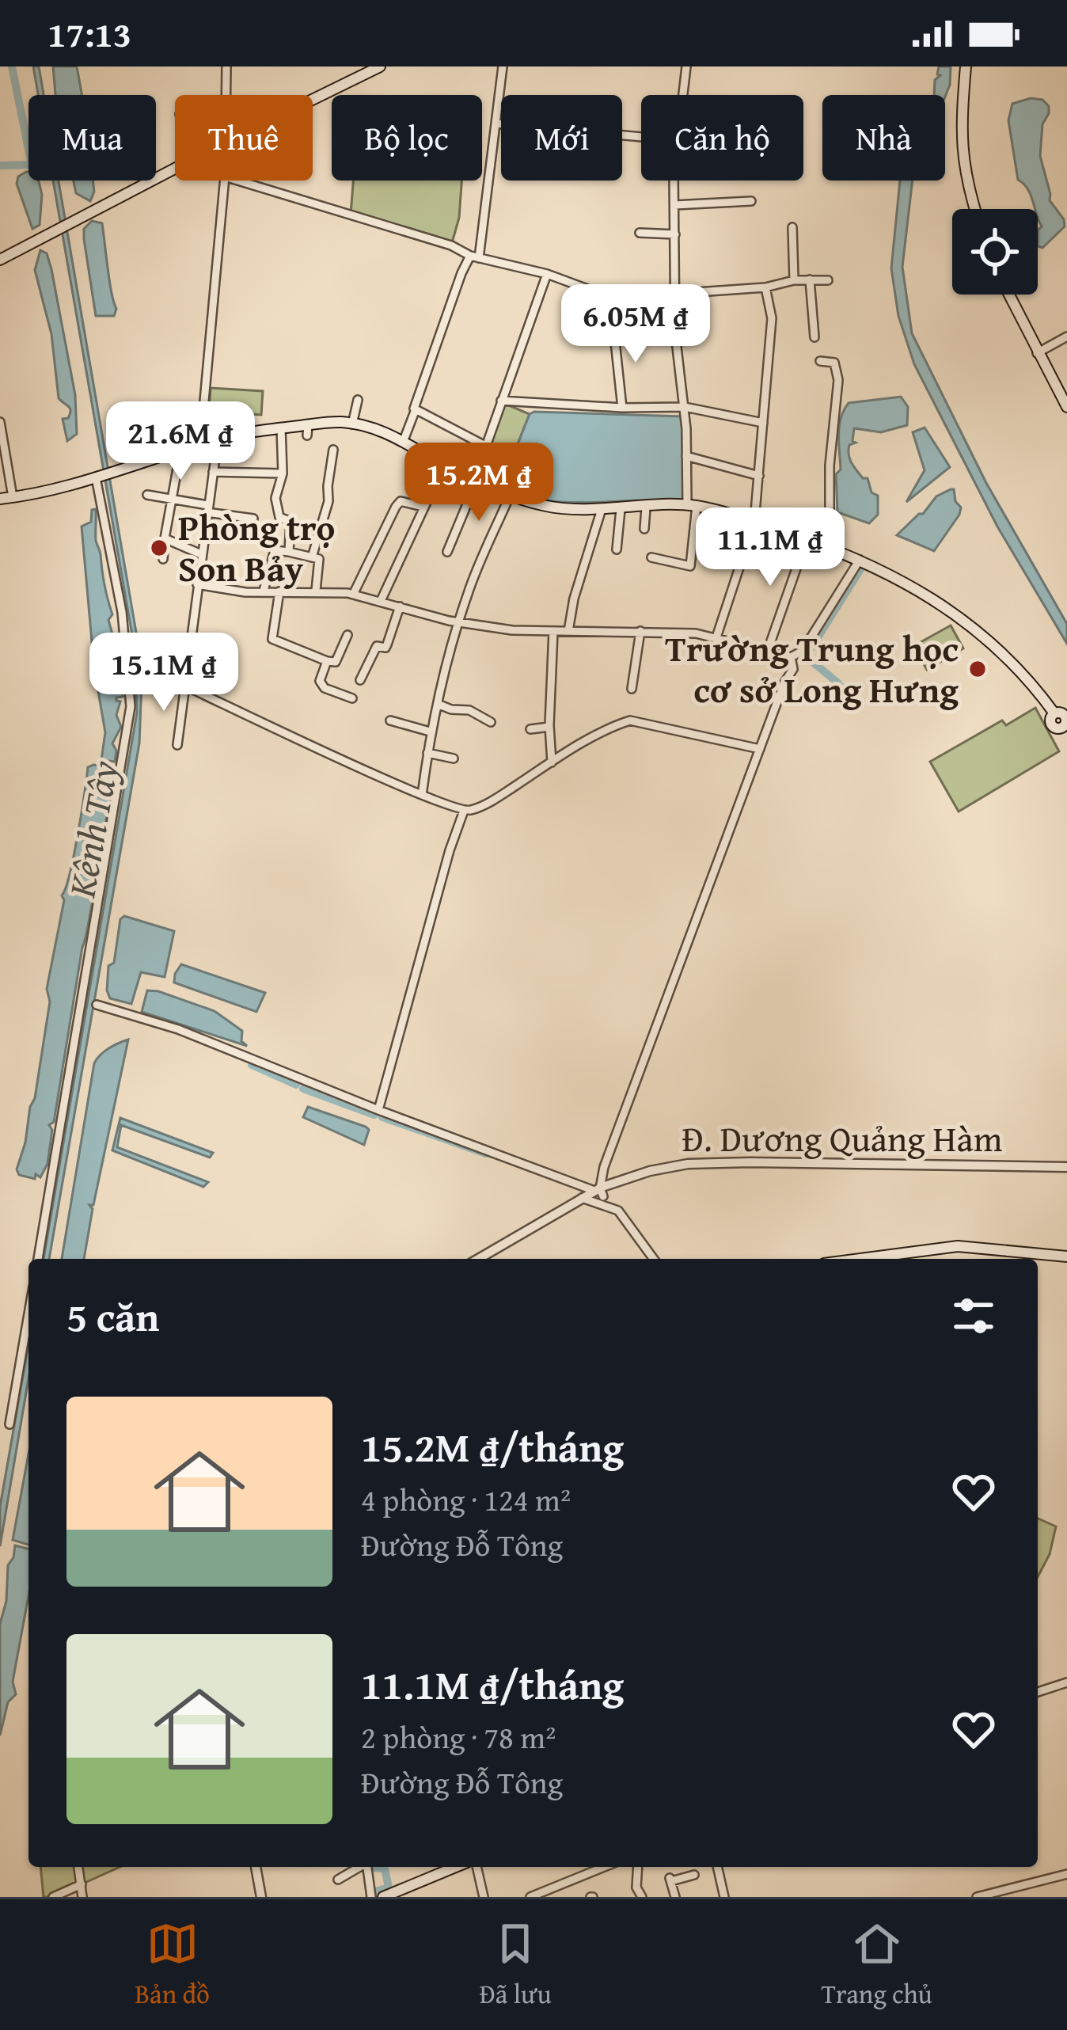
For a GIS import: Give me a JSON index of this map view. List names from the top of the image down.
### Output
{
  "streets": {
    "street": ["Đ. Dương Quảng Hàm"]
  },
  "water": ["Kênh Tây"],
  "places": ["Phòng trọ Son Bảy", "Trường Trung học cơ sở Long Hưng"],
  "page": {
    "status": "17:13",
    "chip": [
      "Mua",
      "Thuê",
      "Bộ lọc",
      "Mới",
      "Căn hộ",
      "Nhà"
    ],
    "price": [
      "6.05M ₫",
      "21.6M ₫",
      "15.2M ₫",
      "11.1M ₫",
      "15.1M ₫"
    ],
    "heading": "5 căn",
    "list": [
      {
        "name": "15.2M ₫/tháng",
        "note": "4 phòng · 124 m² · Đường Đỗ Tông"
      },
      {
        "name": "11.1M ₫/tháng",
        "note": "2 phòng · 78 m² · Đường Đỗ Tông"
      }
    ],
    "tabs": ["Bản đồ", "Đã lưu", "Trang chủ"]
  }
}
